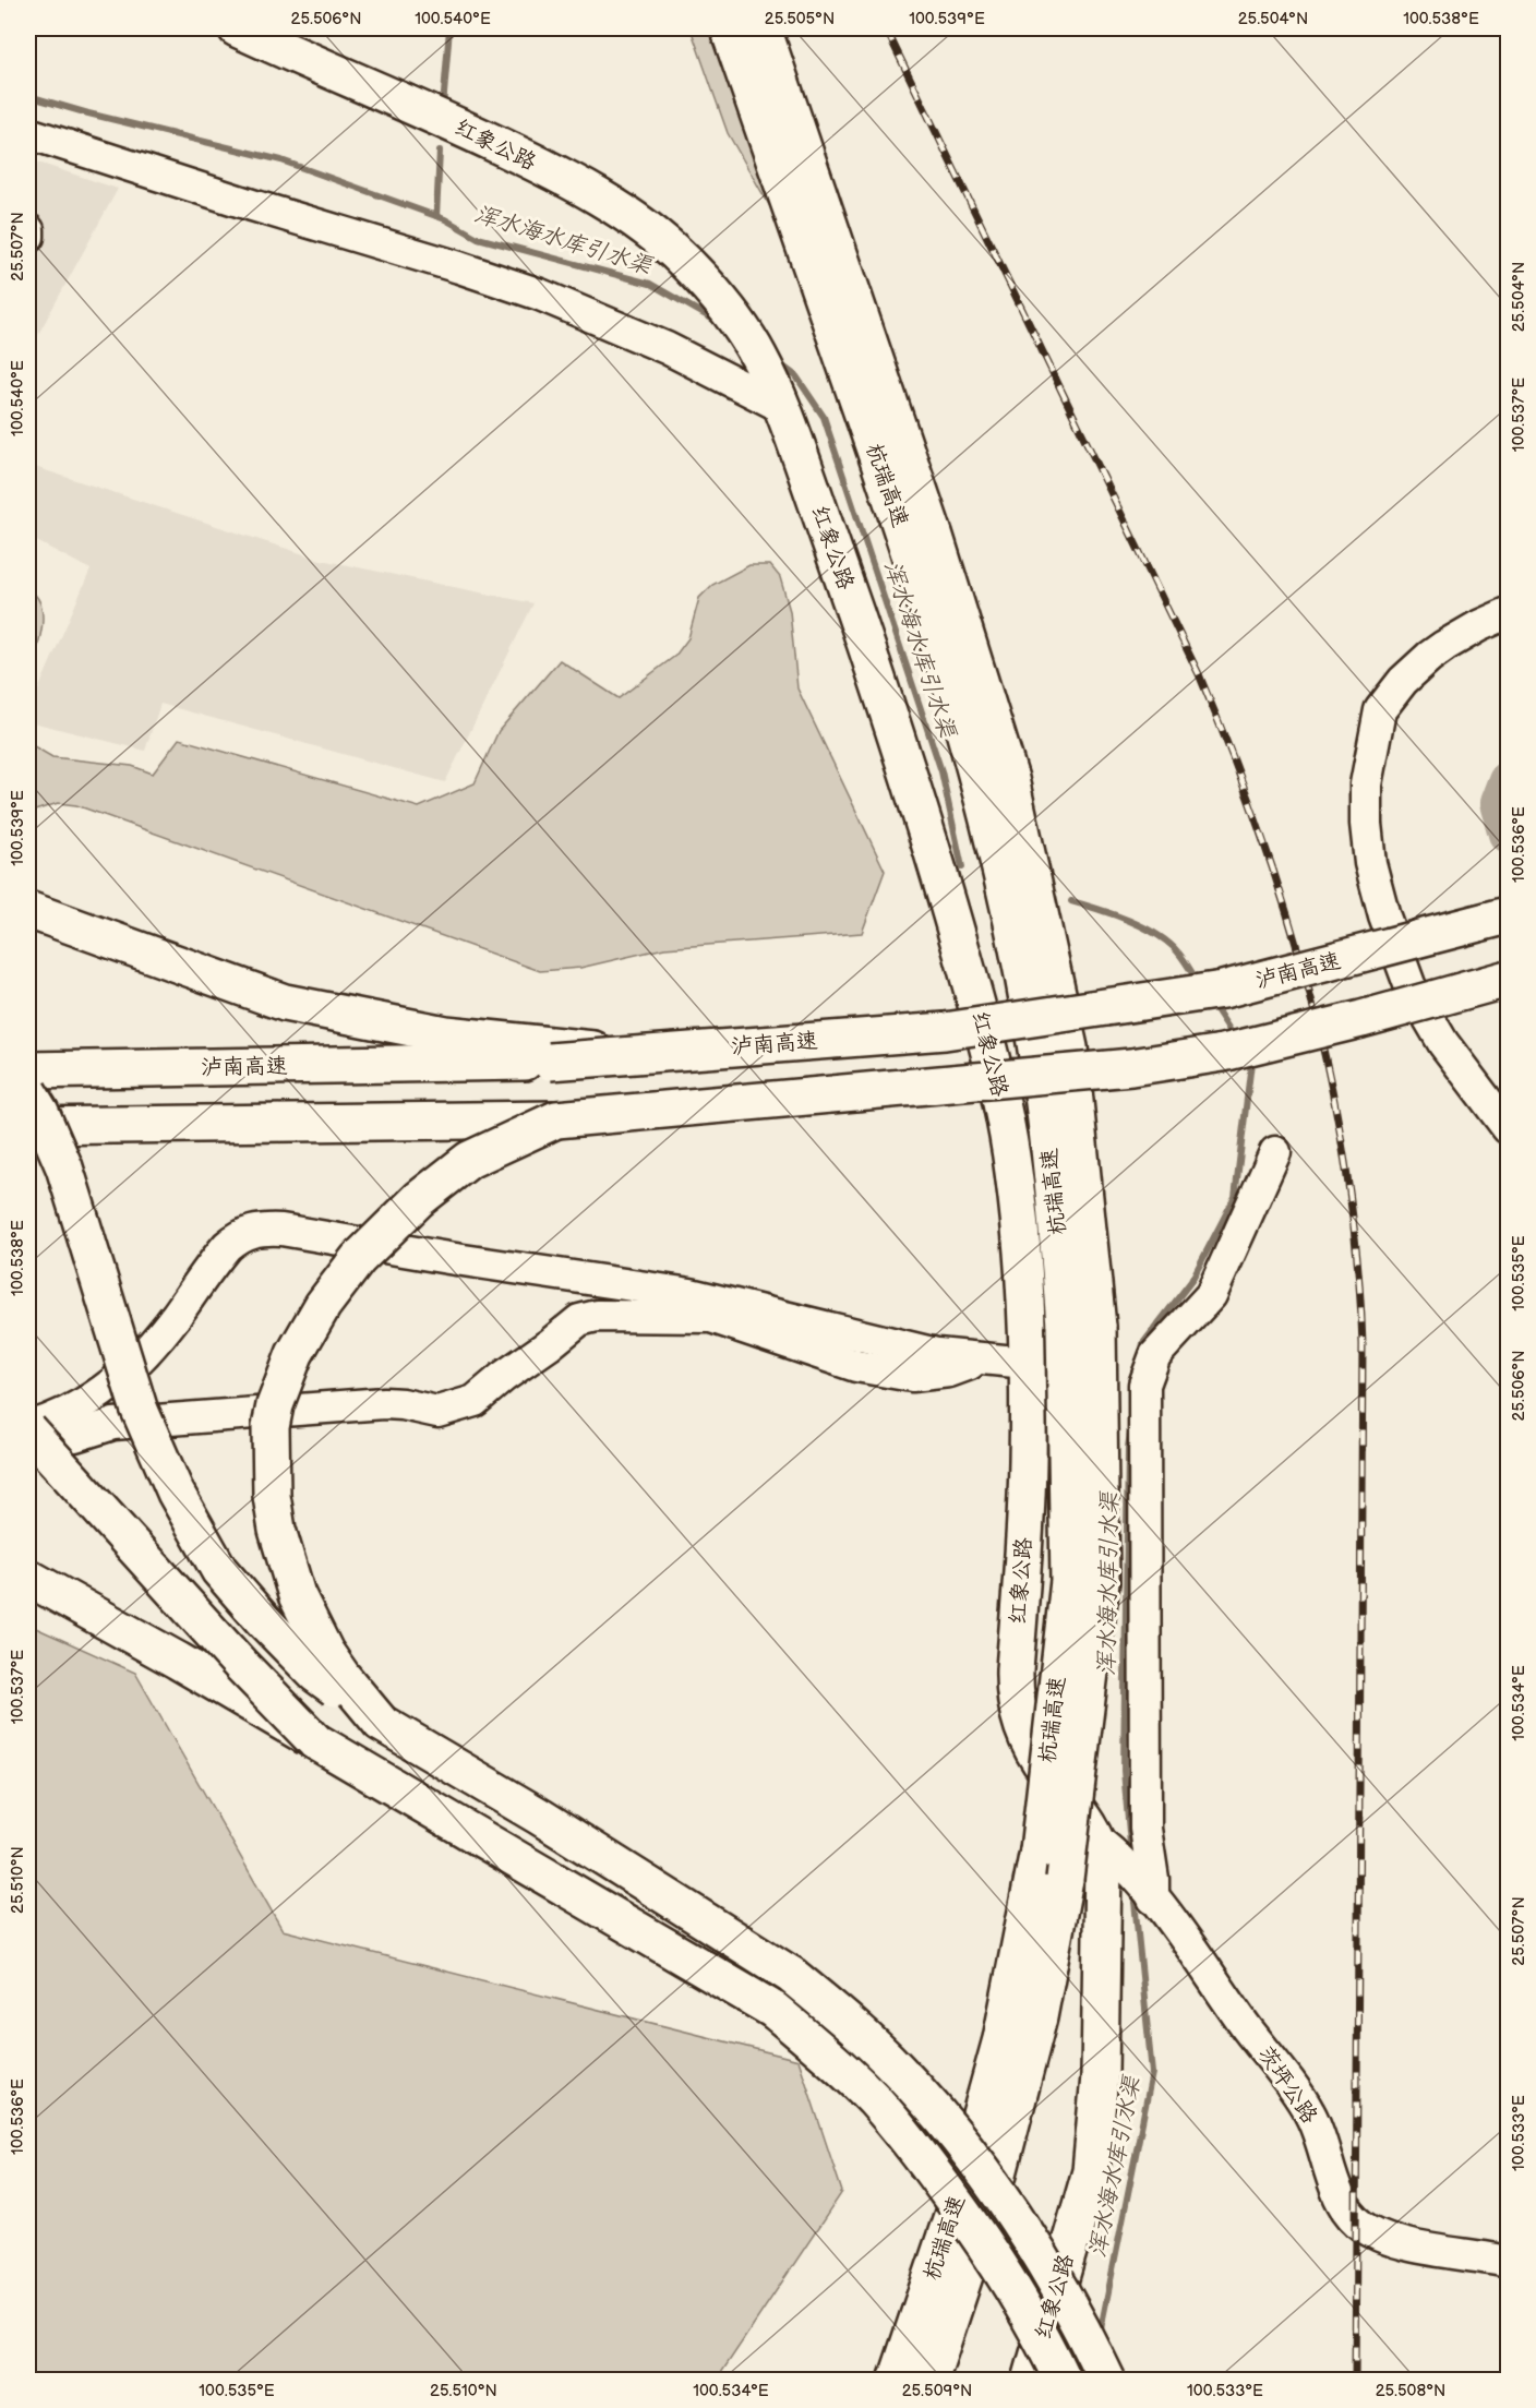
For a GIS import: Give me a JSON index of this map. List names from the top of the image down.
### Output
{
  "streets": {
    "main road": ["红象公路", "杭瑞高速", "泸南高速"],
    "street": ["茨坪公路"]
  },
  "crossings": [
    ["红象公路", "茨坪公路"]
  ],
  "water": ["浑水海水库引水渠"],
  "coordinates": [
    "25.506°N",
    "100.540°E",
    "25.505°N",
    "100.539°E",
    "25.504°N",
    "100.538°E",
    "25.507°N",
    "100.537°E",
    "100.536°E",
    "100.535°E",
    "100.534°E",
    "25.510°N",
    "100.533°E",
    "25.509°N",
    "25.508°N"
  ]
}
